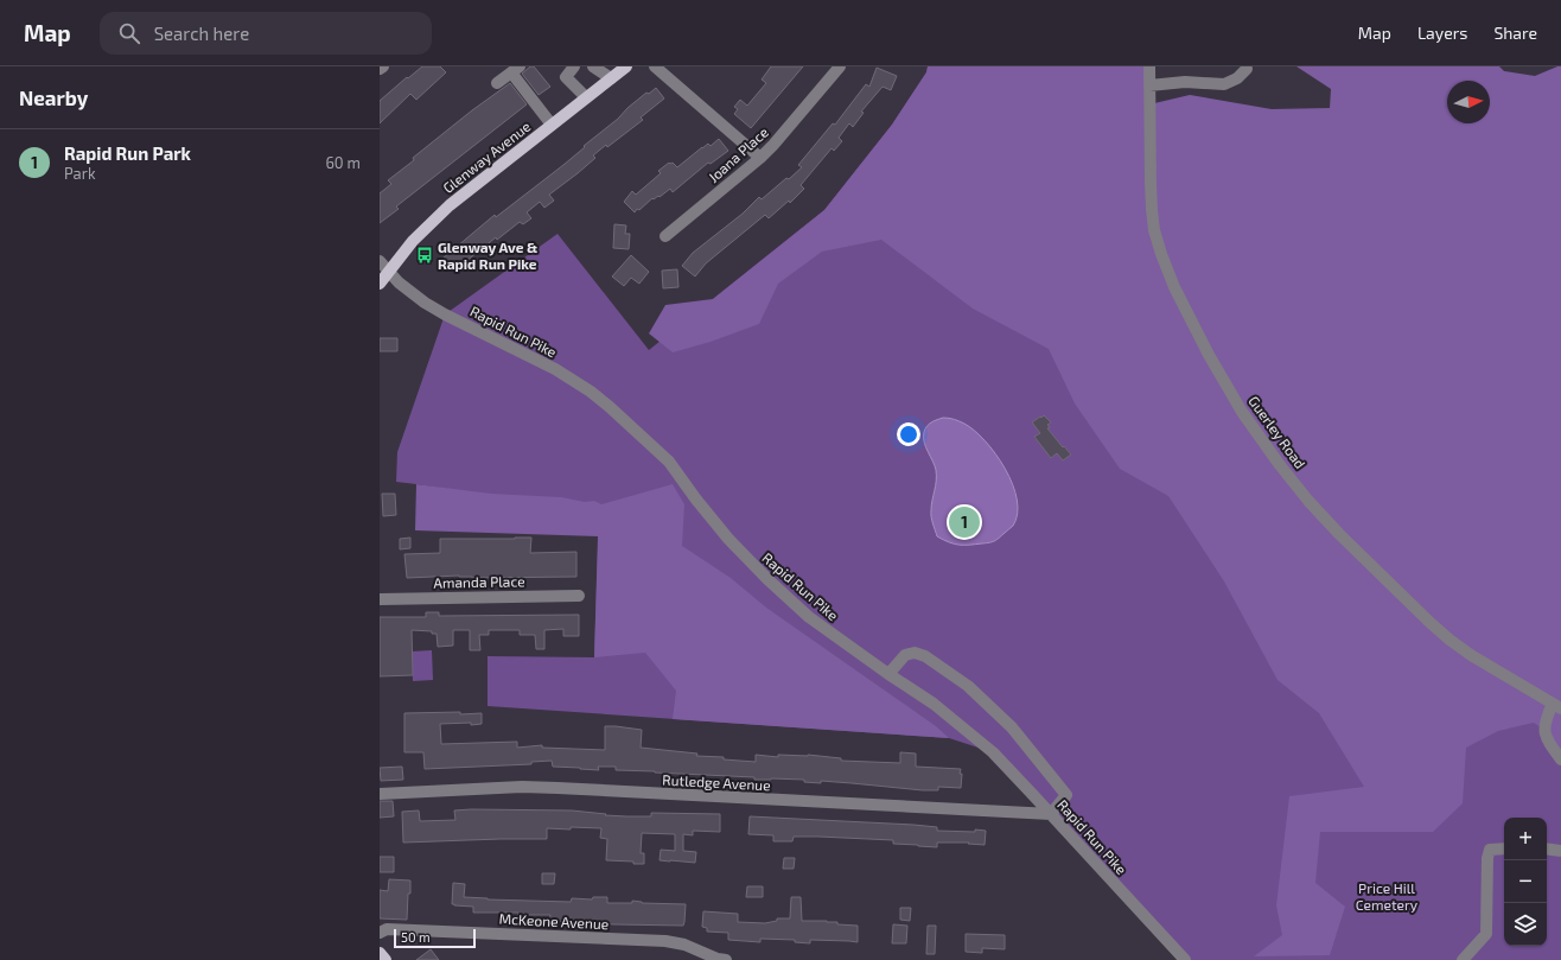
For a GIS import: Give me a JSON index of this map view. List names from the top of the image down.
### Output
{
  "streets": {
    "main road": ["Glenway Avenue"],
    "street": [
      "Joana Place",
      "Rapid Run Pike",
      "Guerley Road",
      "Amanda Place",
      "Rutledge Avenue",
      "McKeone Avenue"
    ]
  },
  "crossings": [
    ["Glenway Avenue", "Rapid Run Pike"],
    ["Rapid Run Pike", "Rutledge Avenue"]
  ],
  "parks": ["Price Hill Cemetery"],
  "places": {
    "bus stop": ["Glenway Ave & Rapid Run Pike"]
  },
  "scale_bar": "50 m",
  "north": "right",
  "page": {
    "header": "Map",
    "search": "Search here",
    "nav": ["Map", "Layers", "Share"],
    "heading": "Nearby",
    "list": [
      {
        "mark": "1",
        "name": "Rapid Run Park",
        "note": "Park",
        "value": "60 m"
      }
    ],
    "pins": "1",
    "map_buttons": ["+", "−"],
    "scale": "50 m"
  }
}
